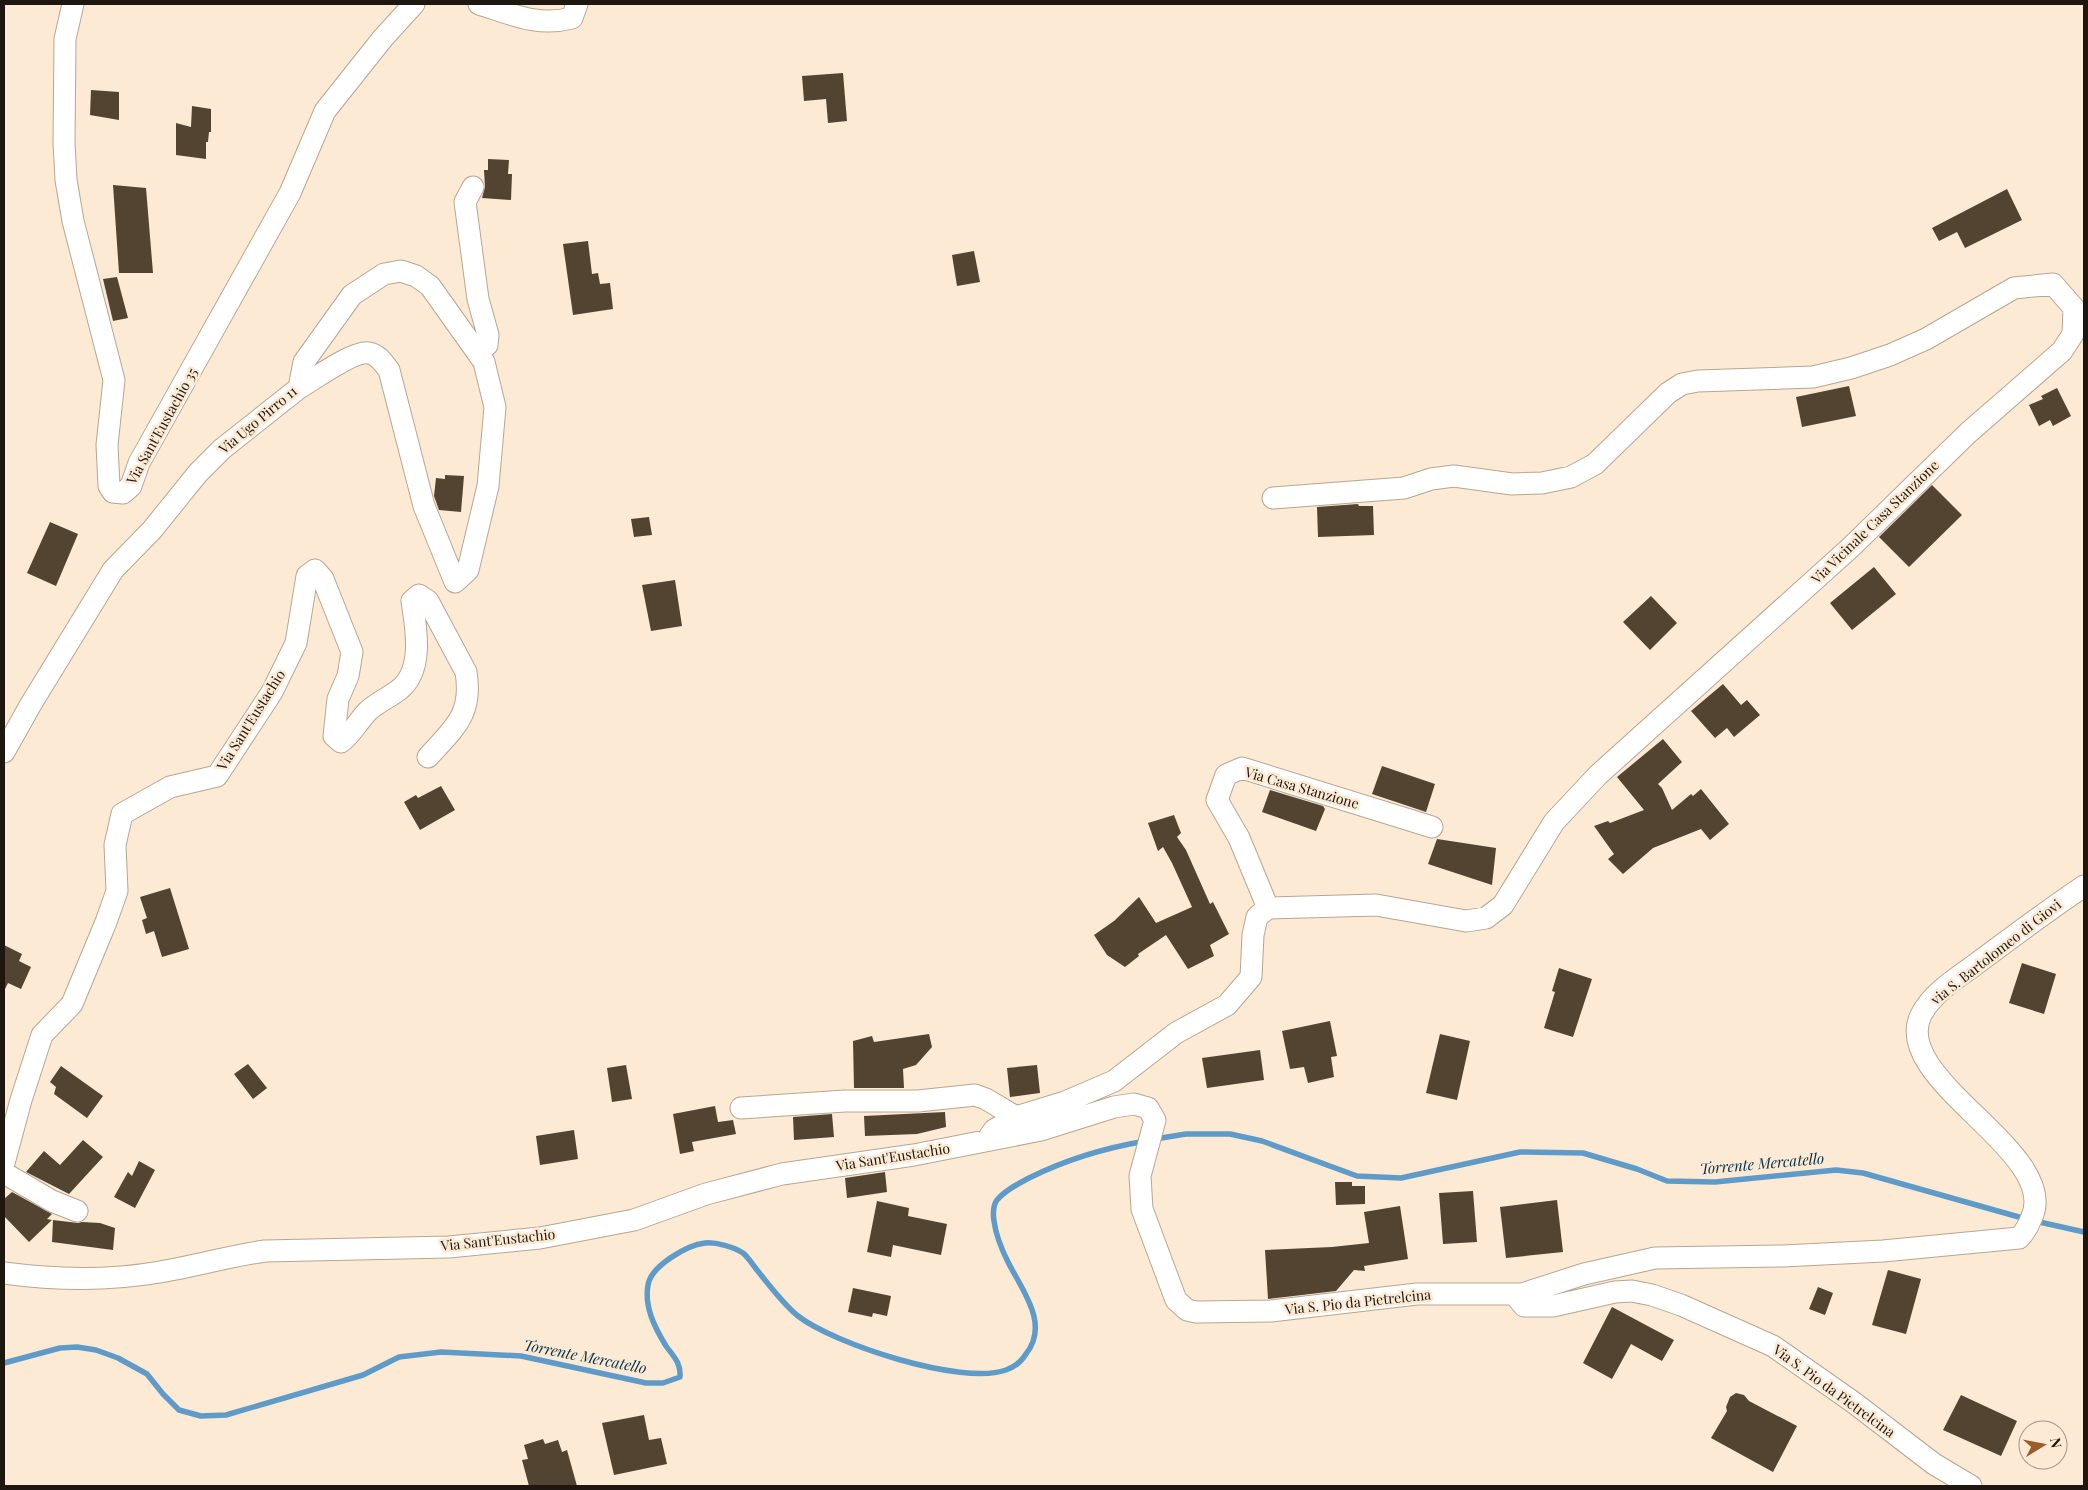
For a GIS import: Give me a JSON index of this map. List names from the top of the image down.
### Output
{
  "streets": {
    "street": [
      "Via Ugo Pirro 11",
      "Via Sant'Eustachio 35",
      "Via Vicinale Casa Stanzione",
      "Via Sant'Eustachio",
      "Via Casa Stanzione",
      "via S. Bartolomeo di Giovi",
      "Via S. Pio da Pietrelcina"
    ]
  },
  "crossings": [
    ["Via Vicinale Casa Stanzione", "Via Casa Stanzione"],
    ["Via Sant'Eustachio", "Via S. Pio da Pietrelcina"],
    ["via S. Bartolomeo di Giovi", "Via S. Pio da Pietrelcina"]
  ],
  "water": ["Torrente Mercatello"],
  "north": "right"
}
